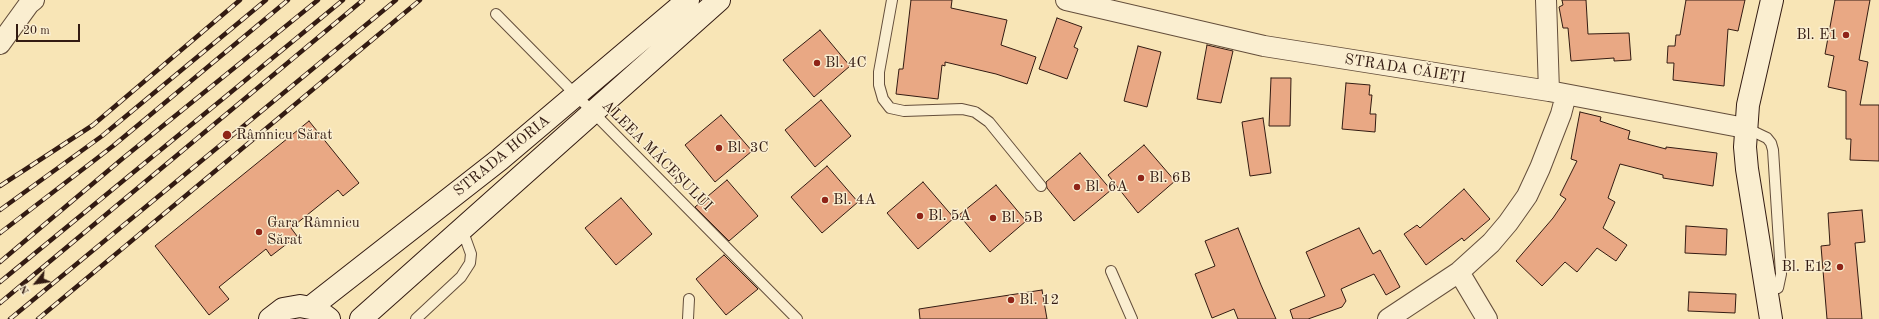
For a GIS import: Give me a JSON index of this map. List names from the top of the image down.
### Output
{
  "streets": {
    "street": ["STRADA CĂIEȚI", "STRADA HORIA"],
    "lane": ["ALEEA MĂCEȘULUI"]
  },
  "places": [
    "Bl. E1",
    "Bl. 4C",
    "Râmnicu Sărat",
    "Bl. 3C",
    "Bl. 6B",
    "Bl. 6A",
    "Bl. 4A",
    "Bl. 5A",
    "Bl. 5B",
    "Gara Râmnicu Sărat",
    "Bl. E12",
    "Bl. 12"
  ],
  "scale_bar": "20 m",
  "north": "bottom left"
}
